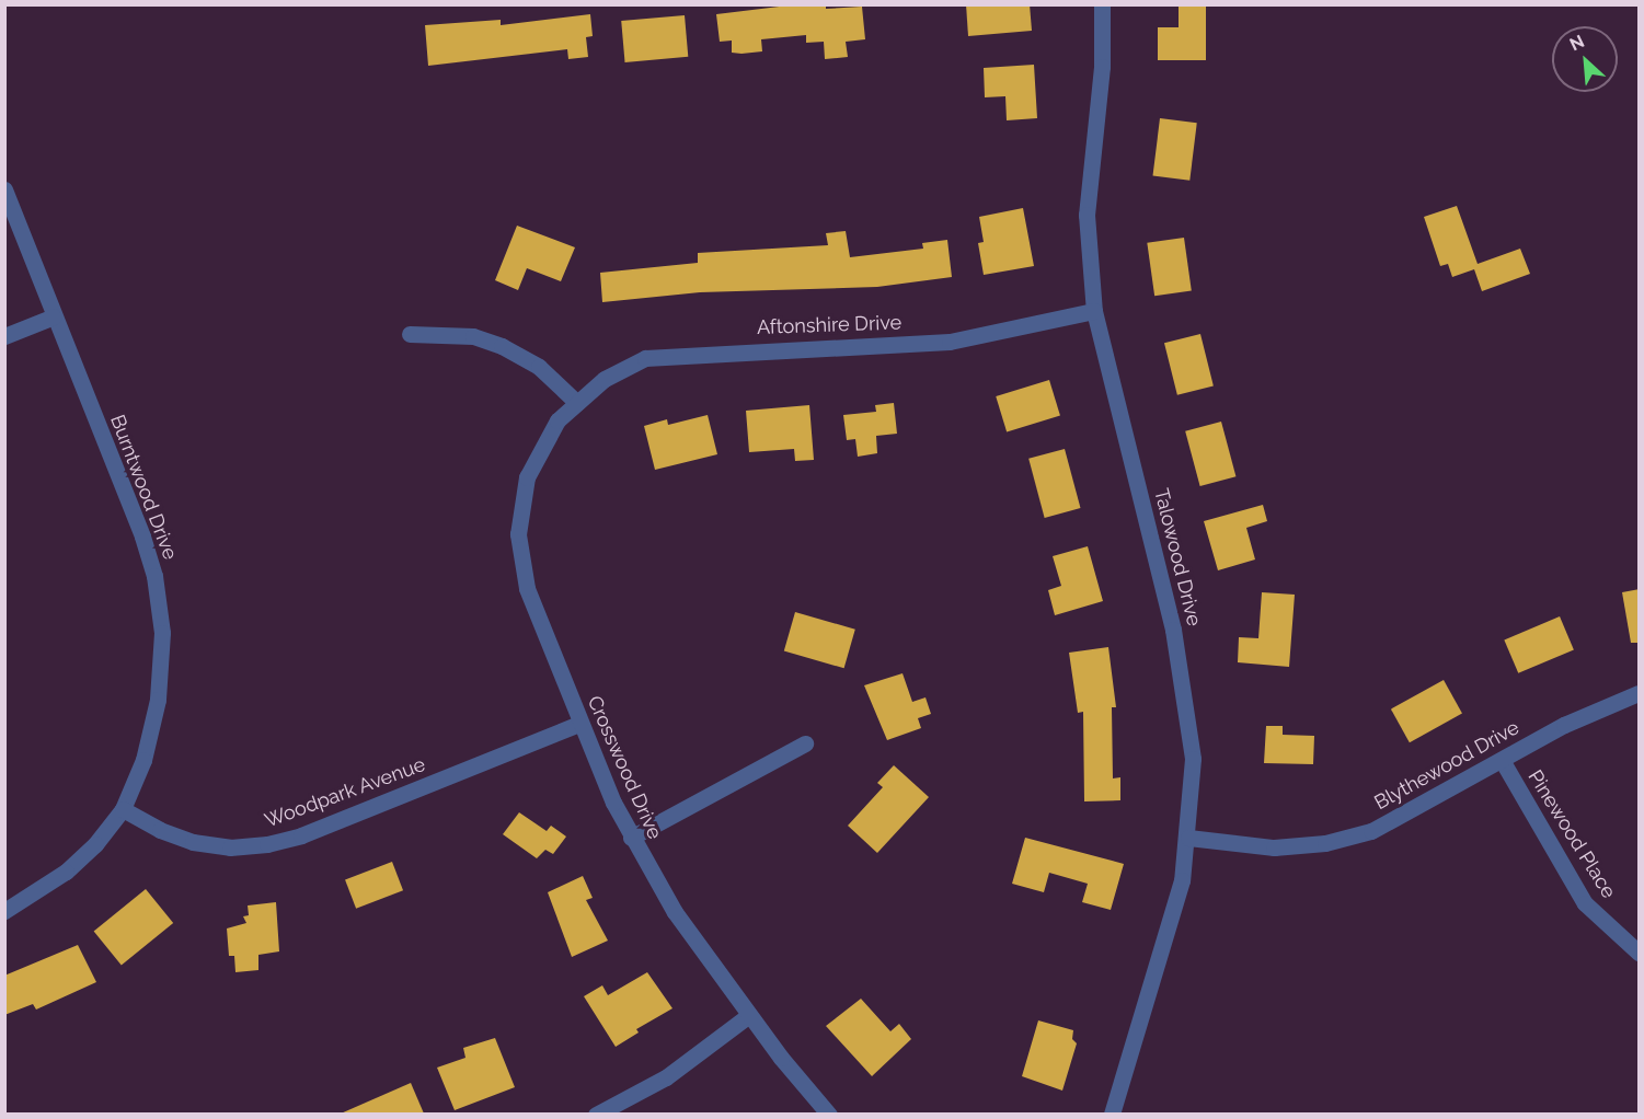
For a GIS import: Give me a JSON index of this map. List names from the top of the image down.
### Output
{
  "streets": {
    "street": [
      "Aftonshire Drive",
      "Burntwood Drive",
      "Talowood Drive",
      "Blythewood Drive",
      "Crosswood Drive",
      "Woodpark Avenue",
      "Pinewood Place"
    ]
  },
  "crossings": [
    ["Aftonshire Drive", "Talowood Drive"],
    ["Aftonshire Drive", "Crosswood Drive"],
    ["Burntwood Drive", "Woodpark Avenue"],
    ["Talowood Drive", "Blythewood Drive"],
    ["Blythewood Drive", "Pinewood Place"],
    ["Crosswood Drive", "Woodpark Avenue"]
  ],
  "north": "top left"
}
